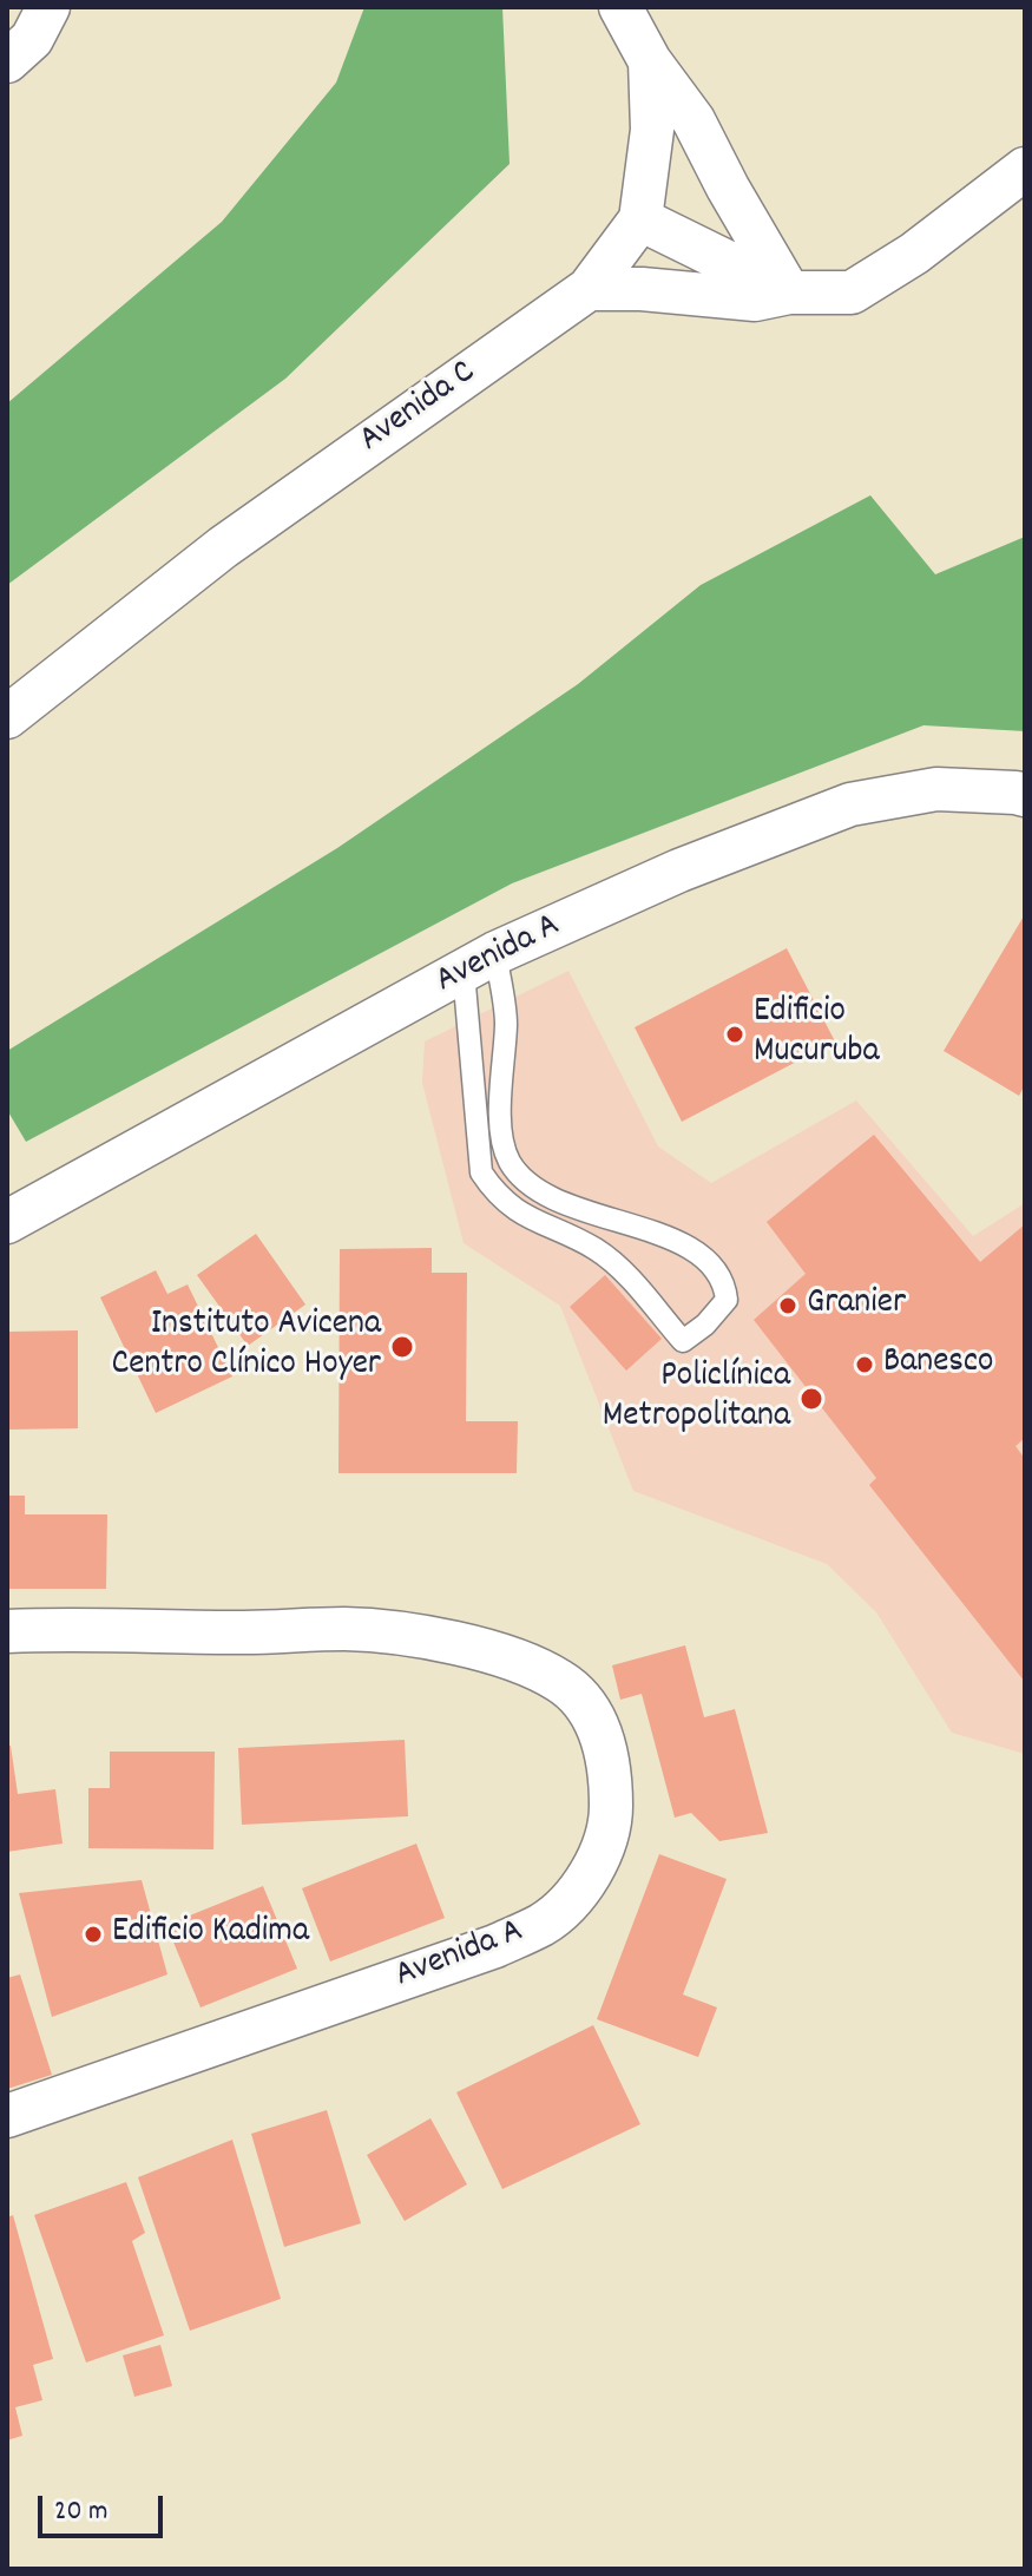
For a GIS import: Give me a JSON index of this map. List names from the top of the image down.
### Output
{
  "streets": {
    "street": ["Avenida C", "Avenida A"]
  },
  "places": [
    "Edificio Mucuruba",
    "Granier",
    "Instituto Avicena Centro Clínico Hoyer",
    "Banesco",
    "Policlínica Metropolitana",
    "Edificio Kadima"
  ],
  "scale_bar": "20 m"
}
